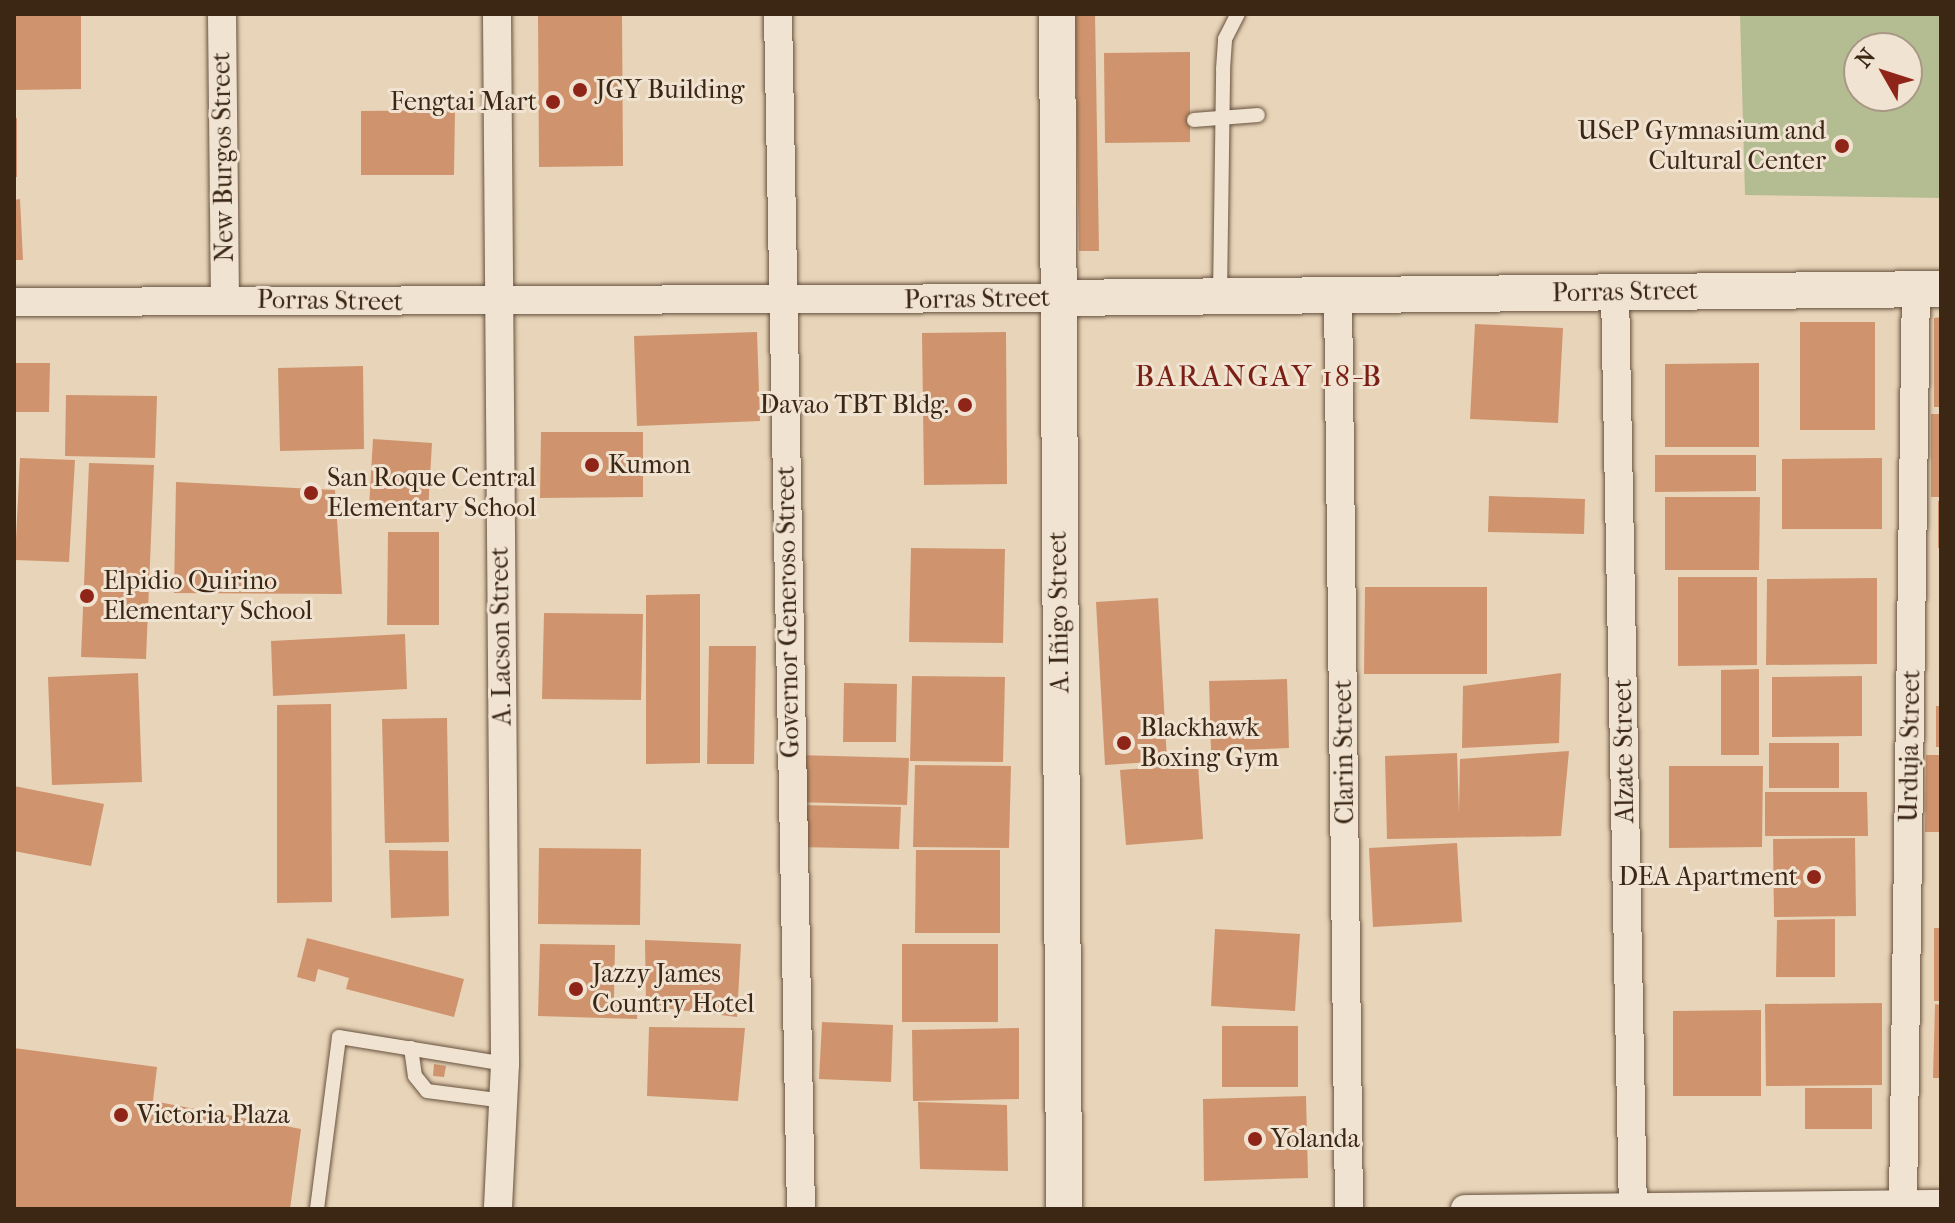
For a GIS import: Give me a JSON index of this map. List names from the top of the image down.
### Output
{
  "streets": {
    "street": [
      "New Burgos Street",
      "Porras Street",
      "Governor Generoso Street",
      "A. Iñigo Street",
      "A. Lacson Street",
      "Urduja Street",
      "Alzate Street",
      "Clarin Street"
    ]
  },
  "crossings": [
    ["New Burgos Street", "Porras Street"],
    ["Porras Street", "Governor Generoso Street"],
    ["Porras Street", "A. Iñigo Street"],
    ["Porras Street", "A. Lacson Street"],
    ["Porras Street", "Urduja Street"],
    ["Porras Street", "Alzate Street"],
    ["Porras Street", "Clarin Street"]
  ],
  "districts": ["BARANGAY 18-B"],
  "places": [
    "JGY Building",
    "Fengtai Mart",
    "USeP Gymnasium and Cultural Center",
    "Davao TBT Bldg.",
    "Kumon",
    "San Roque Central Elementary School",
    "Elpidio Quirino Elementary School",
    "Blackhawk Boxing Gym",
    "DEA Apartment",
    "Jazzy James Country Hotel",
    "Victoria Plaza",
    "Yolanda"
  ],
  "north": "top left"
}
